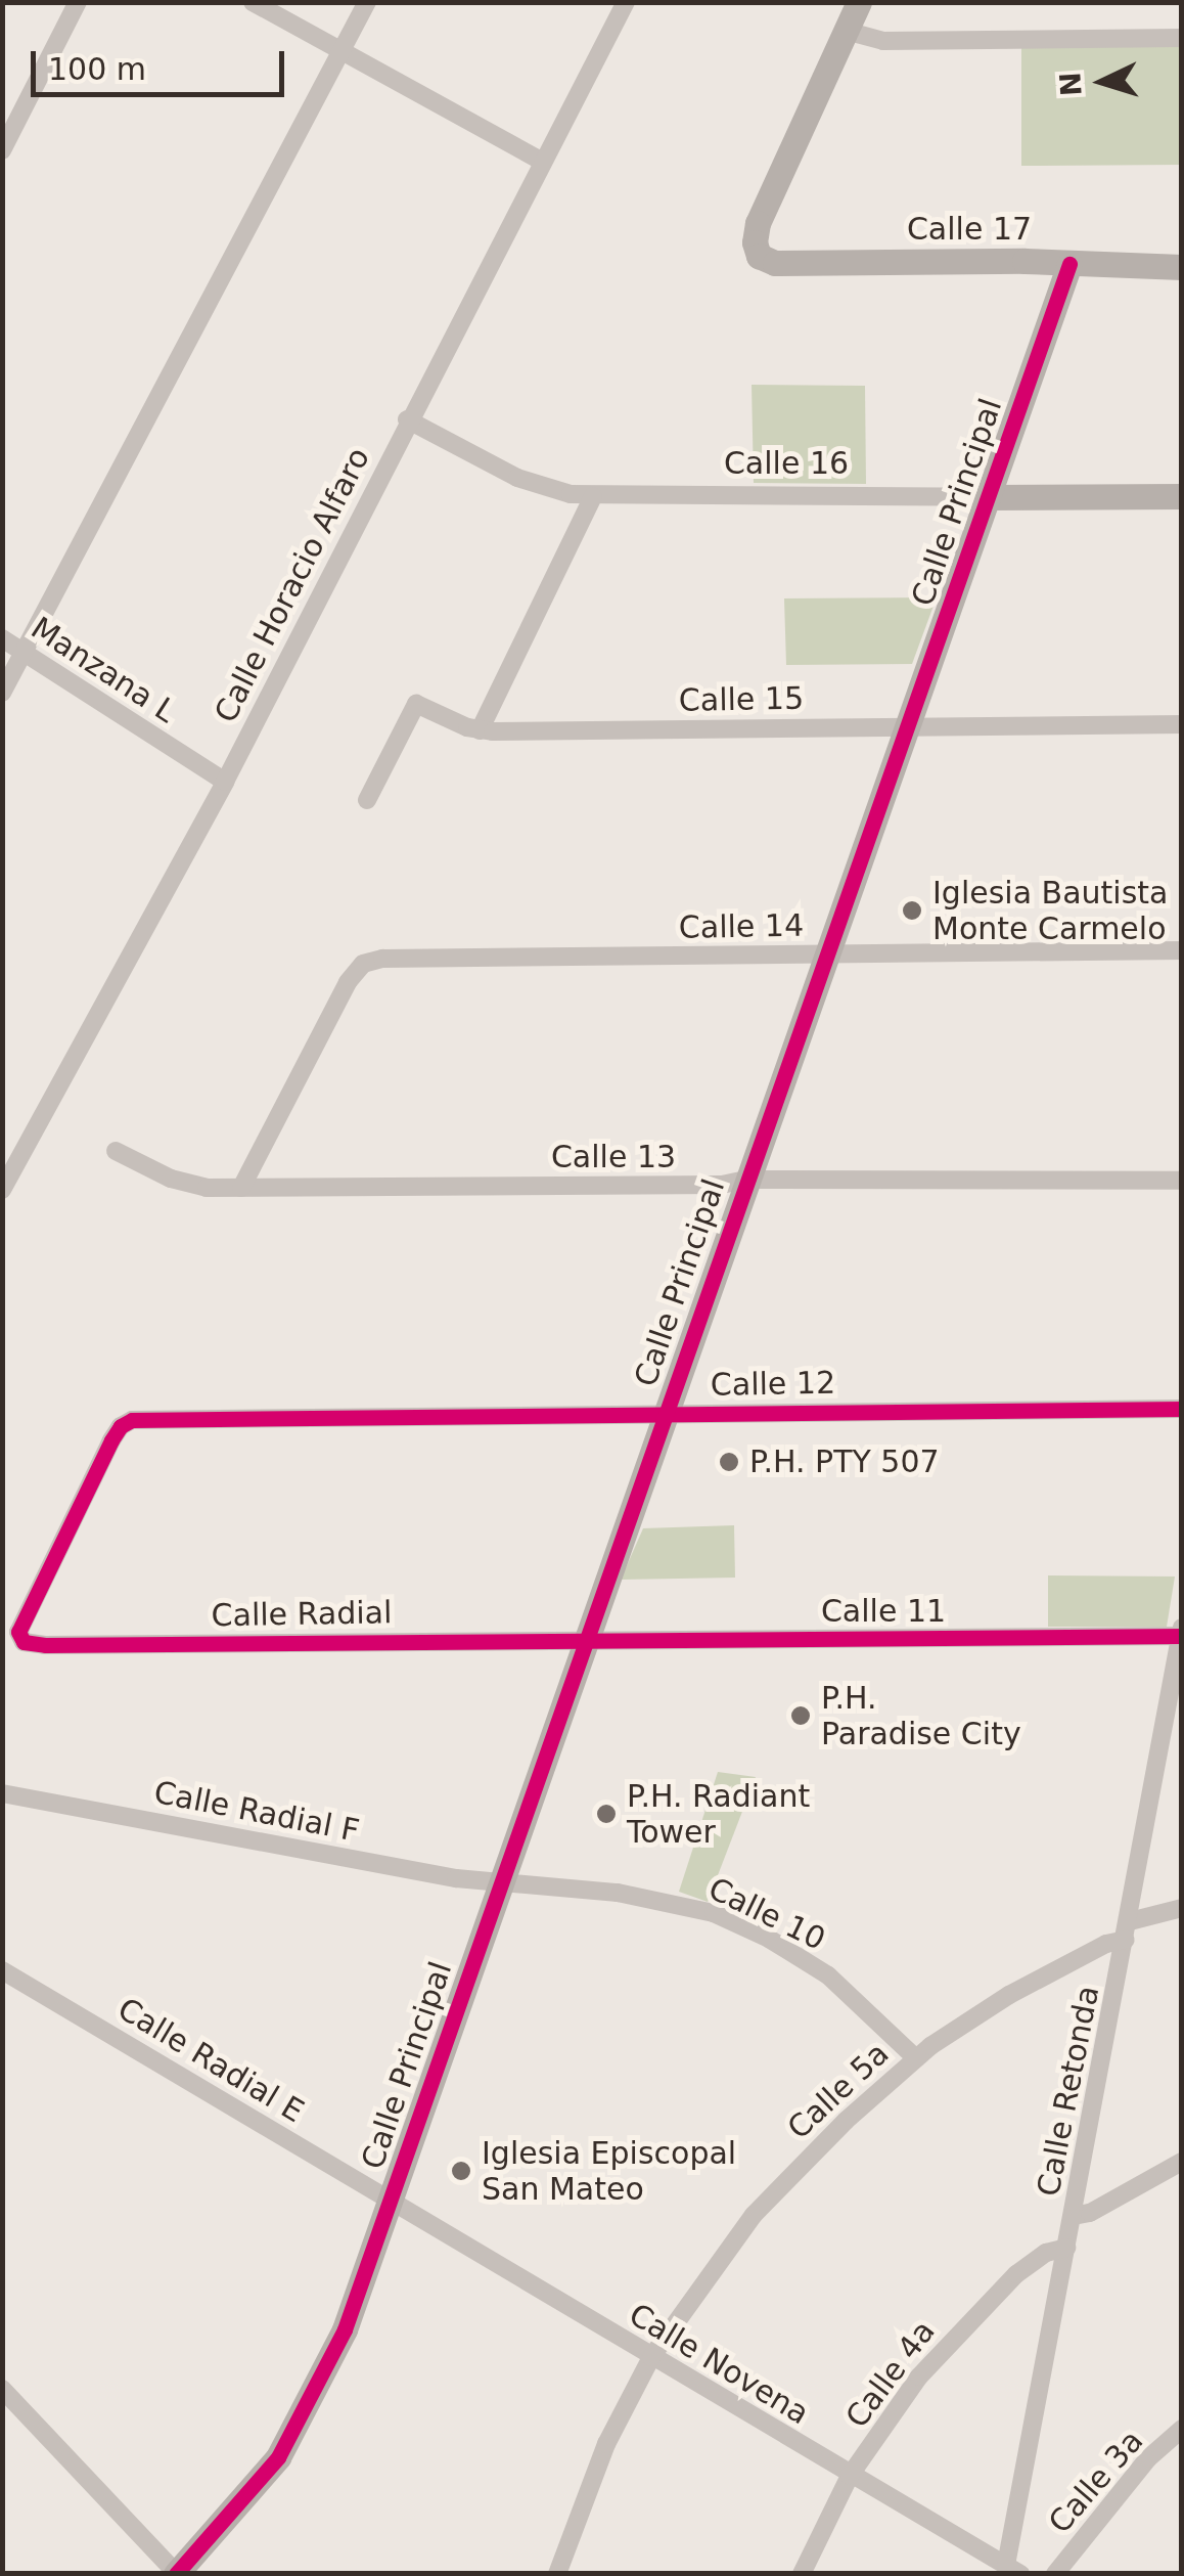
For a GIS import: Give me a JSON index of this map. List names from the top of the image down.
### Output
{
  "streets": {
    "street": [
      "Calle 17",
      "Calle 16",
      "Calle Principal",
      "Calle Horacio Alfaro",
      "Manzana L",
      "Calle 15",
      "Calle 14",
      "Calle 13",
      "Calle 12",
      "Calle 11",
      "Calle Radial",
      "Calle Radial F",
      "Calle 10",
      "Calle Radial E",
      "Calle 5a",
      "Calle Retonda",
      "Calle Novena",
      "Calle 4a",
      "Calle 3a"
    ]
  },
  "crossings": [
    ["Calle 17", "Calle Principal"],
    ["Calle 16", "Calle Principal"],
    ["Calle 16", "Calle Horacio Alfaro"],
    ["Calle Principal", "Calle 15"],
    ["Calle Principal", "Calle 14"],
    ["Calle Principal", "Calle 13"],
    ["Calle Principal", "Calle 12"],
    ["Calle Principal", "Calle 11"],
    ["Calle Principal", "Calle Radial"],
    ["Calle Principal", "Calle Radial F"],
    ["Calle Principal", "Calle 10"],
    ["Calle Principal", "Calle Radial E"],
    ["Calle Principal", "Calle Novena"],
    ["Calle Horacio Alfaro", "Manzana L"],
    ["Calle 14", "Calle 13"],
    ["Calle 12", "Calle Radial"],
    ["Calle 11", "Calle Radial"],
    ["Calle 11", "Calle Retonda"],
    ["Calle Radial F", "Calle 10"],
    ["Calle 10", "Calle 5a"],
    ["Calle Radial E", "Calle Novena"],
    ["Calle 5a", "Calle Retonda"],
    ["Calle 5a", "Calle Novena"],
    ["Calle Retonda", "Calle Novena"],
    ["Calle Retonda", "Calle 4a"],
    ["Calle Novena", "Calle 4a"]
  ],
  "places": [
    "Iglesia Bautista Monte Carmelo",
    "P.H. PTY 507",
    "P.H. Paradise City",
    "P.H. Radiant Tower",
    "Iglesia Episcopal San Mateo"
  ],
  "scale_bar": "100 m",
  "north": "left"
}
